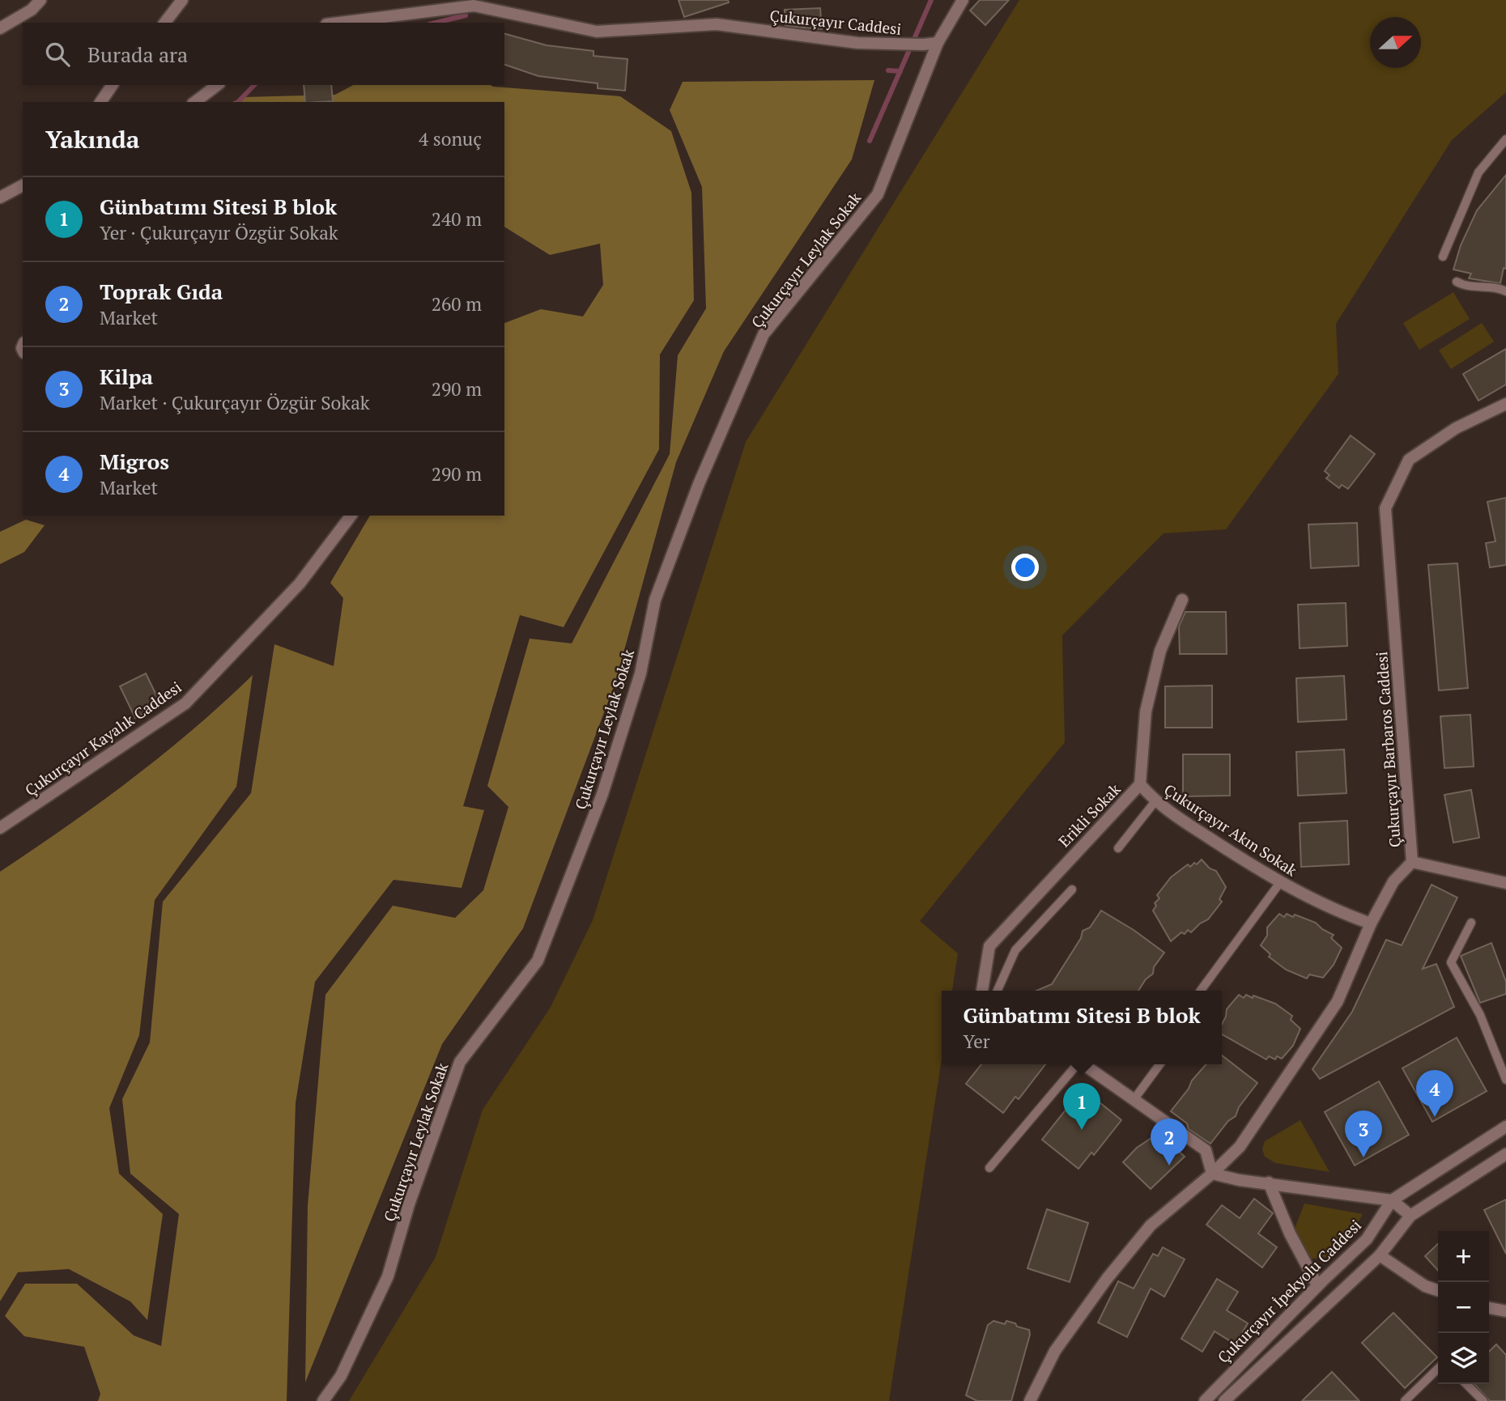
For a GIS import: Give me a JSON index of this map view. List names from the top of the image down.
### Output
{
  "streets": {
    "street": [
      "Çukurçayır Caddesi",
      "Çukurçayır Leylak Sokak",
      "Çukurçayır Kayalık Caddesi",
      "Çukurçayır Barbaros Caddesi",
      "Erikli Sokak",
      "Çukurçayır Akın Sokak",
      "Çukurçayır İpekyolu Caddesi"
    ]
  },
  "crossings": [
    ["Çukurçayır Caddesi", "Çukurçayır Leylak Sokak"],
    ["Çukurçayır Barbaros Caddesi", "Çukurçayır Akın Sokak"],
    ["Erikli Sokak", "Çukurçayır Akın Sokak"]
  ],
  "north": "right",
  "page": {
    "search": "Burada ara",
    "heading": ["Yakında", "4 sonuç"],
    "list": [
      {
        "mark": "1",
        "name": "Günbatımı Sitesi B blok",
        "note": "Yer · Çukurçayır Özgür Sokak",
        "value": "240 m"
      },
      {
        "mark": "2",
        "name": "Toprak Gıda",
        "note": "Market",
        "value": "260 m"
      },
      {
        "mark": "3",
        "name": "Kilpa",
        "note": "Market · Çukurçayır Özgür Sokak",
        "value": "290 m"
      },
      {
        "mark": "4",
        "name": "Migros",
        "note": "Market",
        "value": "290 m"
      }
    ],
    "popup": ["Günbatımı Sitesi B blok", "Yer"],
    "pins": [
      "4",
      "1",
      "3",
      "2"
    ],
    "map_buttons": ["+", "−"]
  }
}
